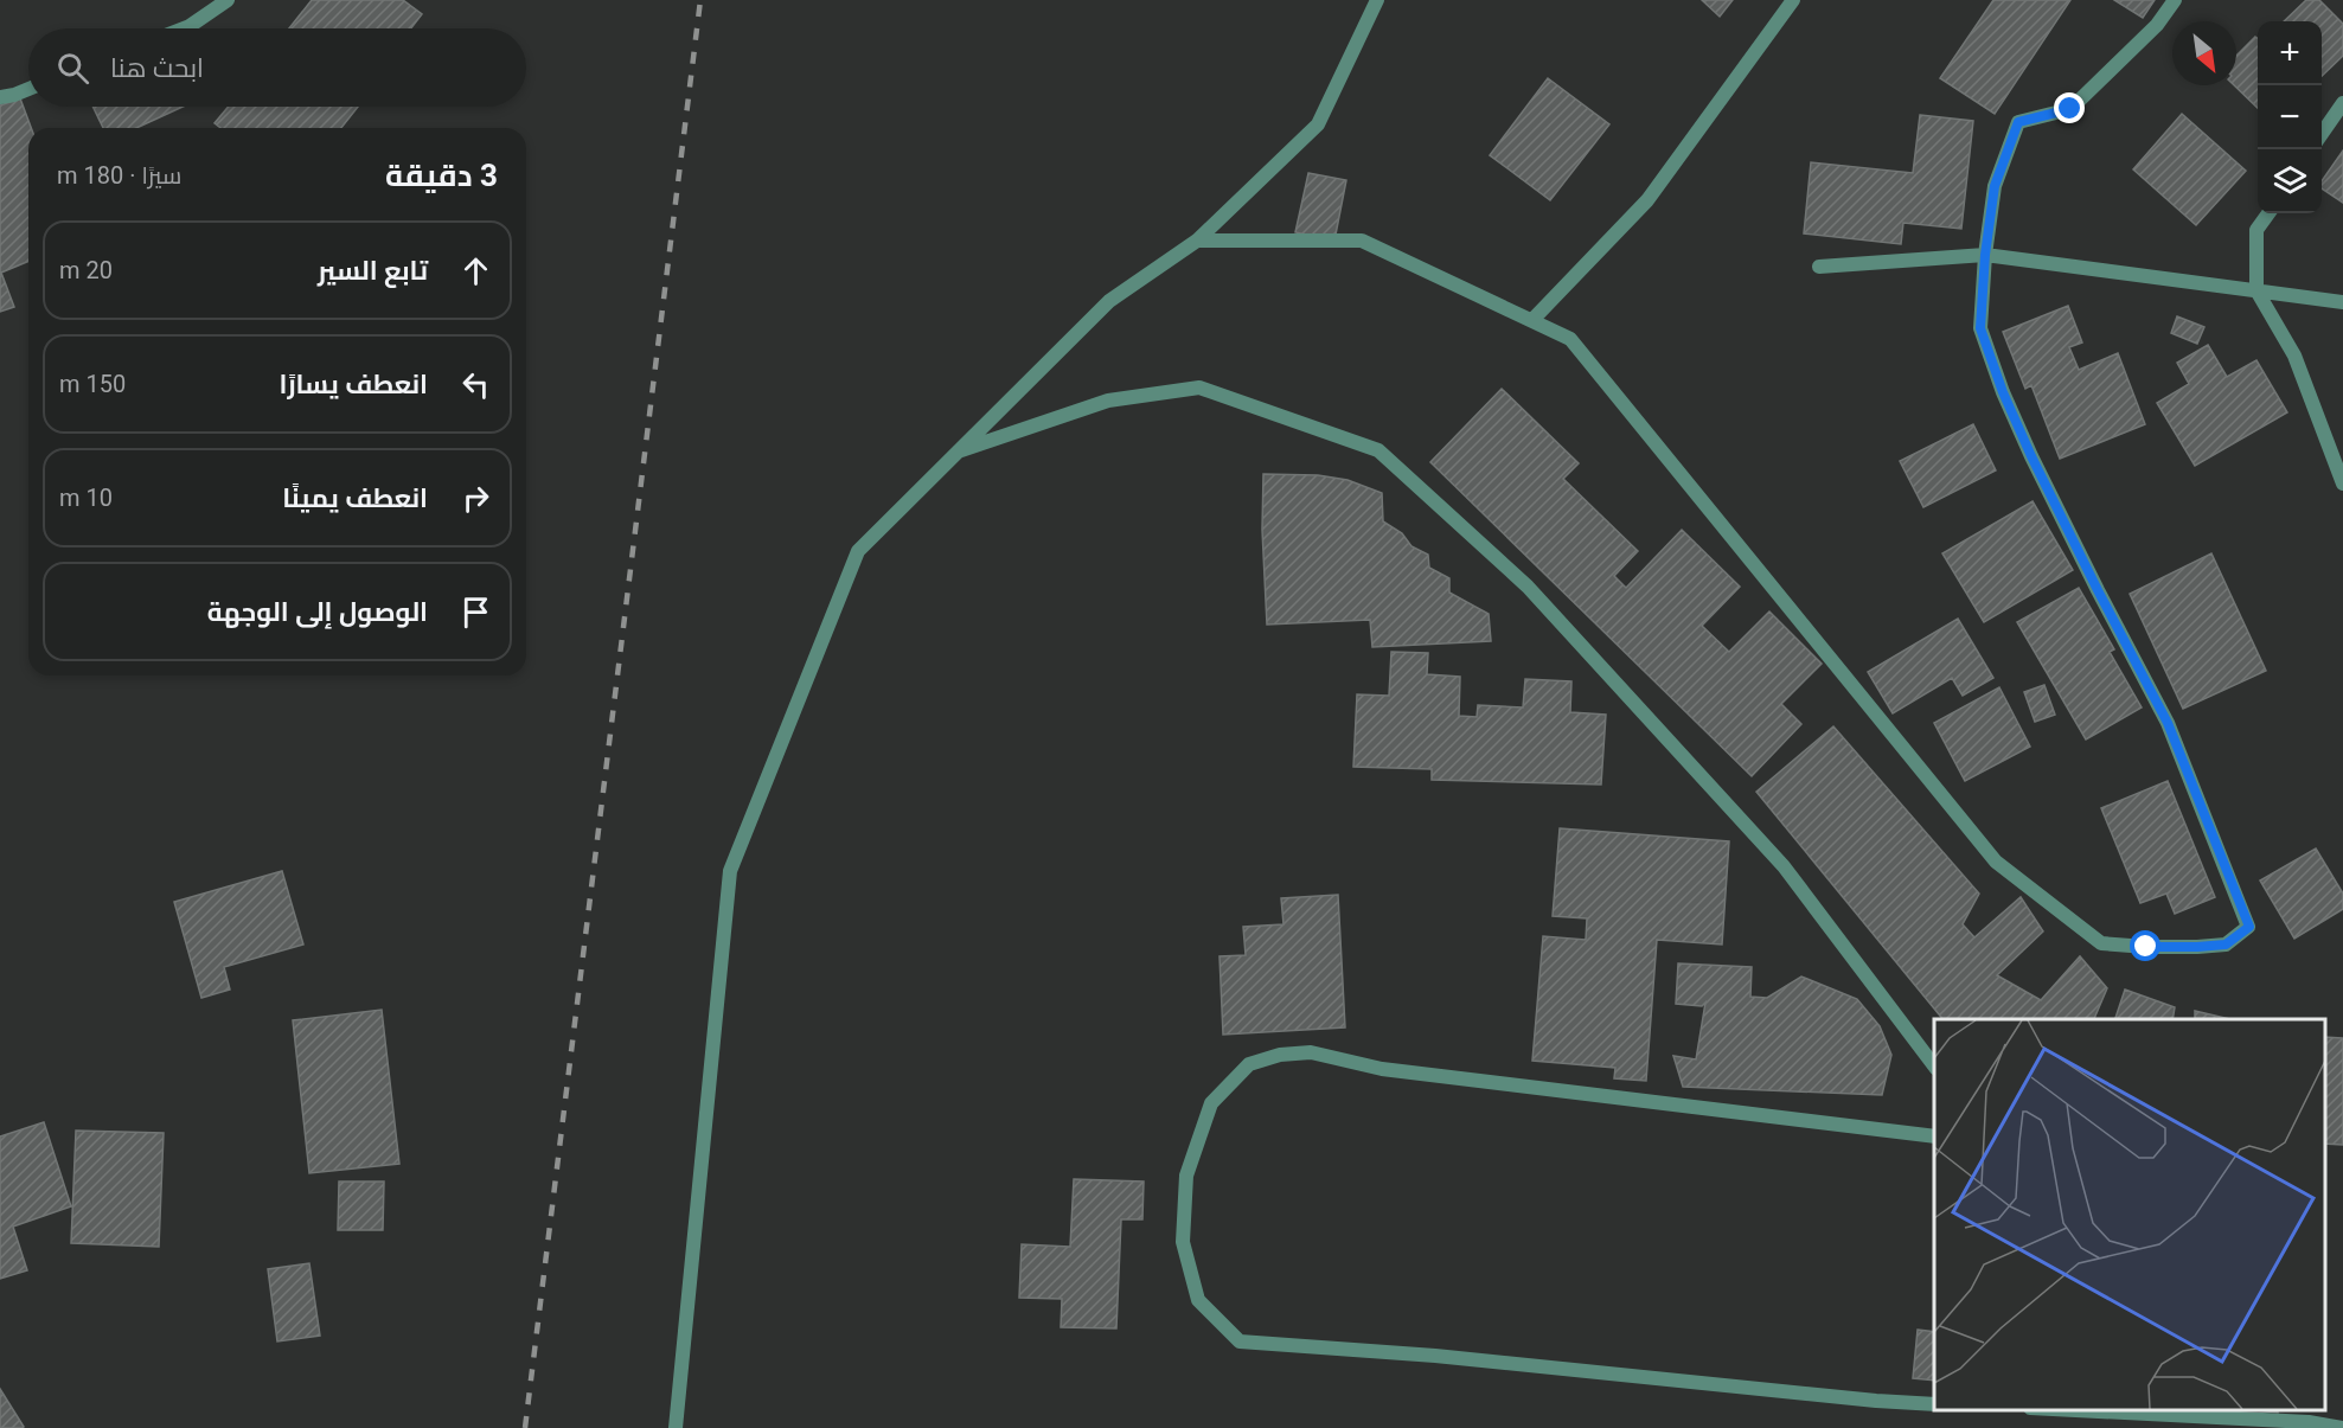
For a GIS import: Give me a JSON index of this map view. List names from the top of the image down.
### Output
{
  "north": "bottom right",
  "page": {
    "map_buttons": ["+", "−"],
    "search": "ابحث هنا",
    "heading": ["3 دقيقة", "سيرًا · 180 m"],
    "list": [
      ["تابع السير", "20 m"],
      ["انعطف يسارًا", "150 m"],
      ["انعطف يمينًا", "10 m"],
      "الوصول إلى الوجهة"
    ]
  }
}
